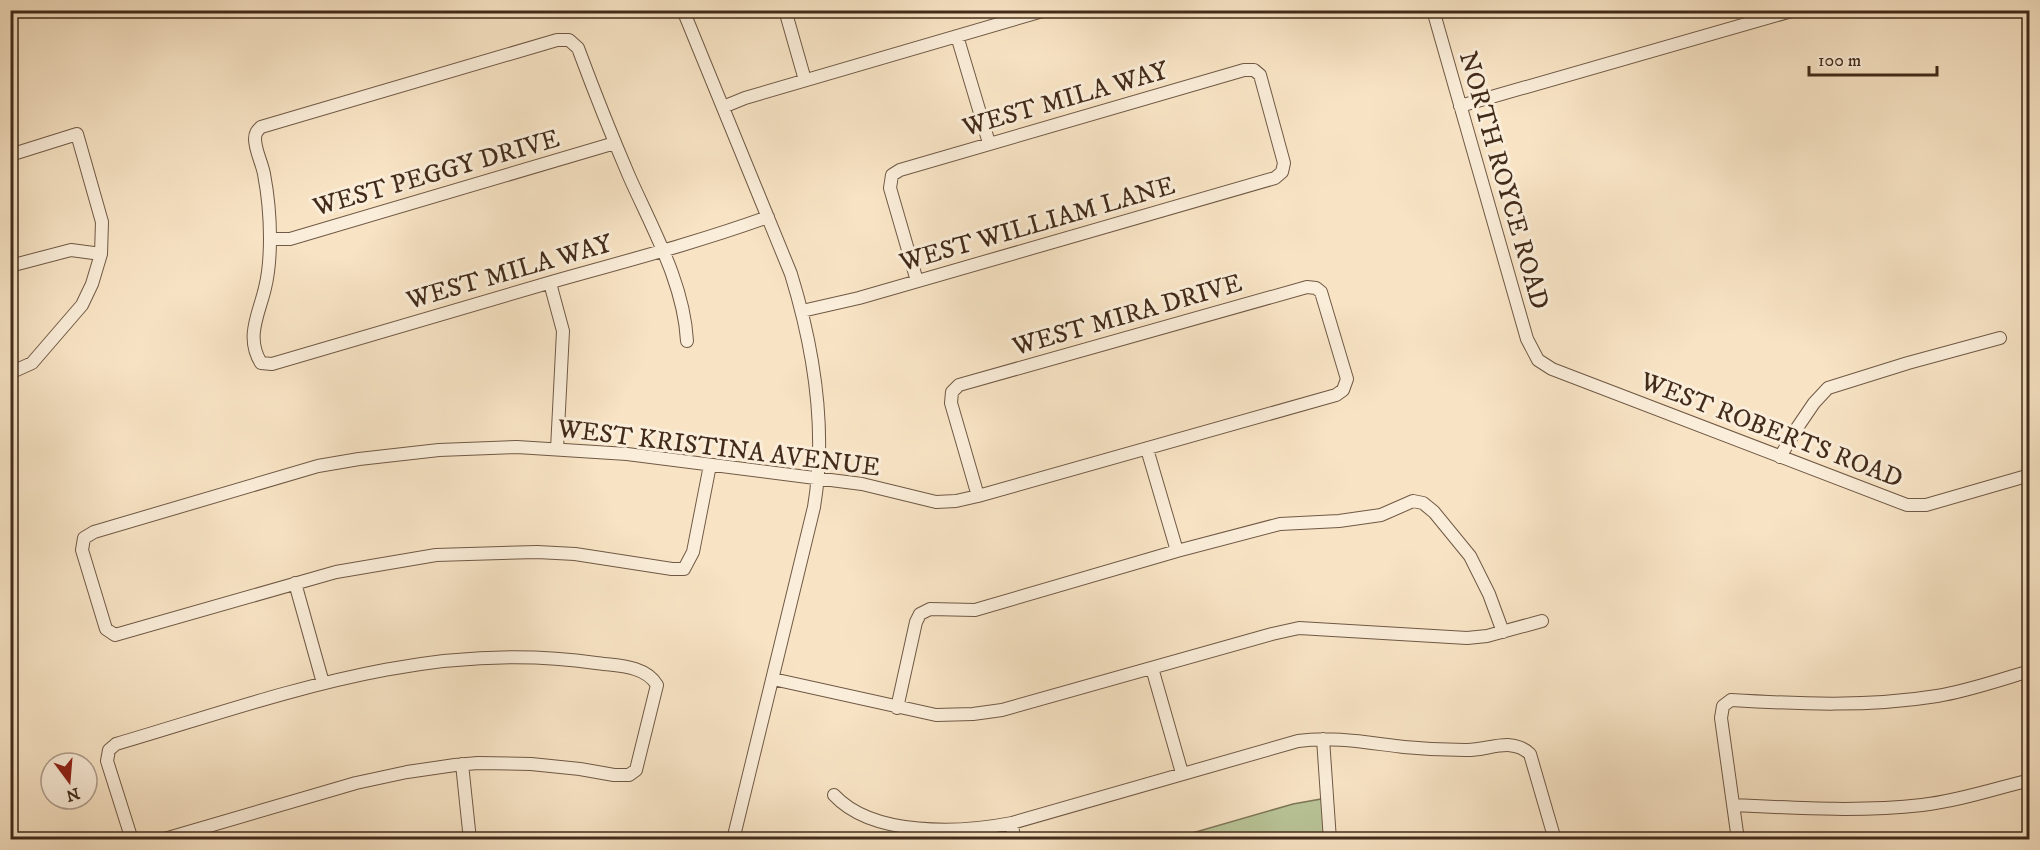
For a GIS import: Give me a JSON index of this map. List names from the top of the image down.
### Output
{
  "streets": {
    "street": [
      "WEST MILA WAY",
      "WEST PEGGY DRIVE",
      "NORTH ROYCE ROAD",
      "WEST WILLIAM LANE",
      "WEST MIRA DRIVE",
      "WEST ROBERTS ROAD",
      "WEST KRISTINA AVENUE"
    ]
  },
  "crossings": [
    ["WEST MILA WAY", "WEST PEGGY DRIVE"],
    ["WEST MILA WAY", "WEST WILLIAM LANE"],
    ["NORTH ROYCE ROAD", "WEST ROBERTS ROAD"],
    ["WEST MIRA DRIVE", "WEST KRISTINA AVENUE"]
  ],
  "scale_bar": "100 m",
  "north": "bottom"
}
